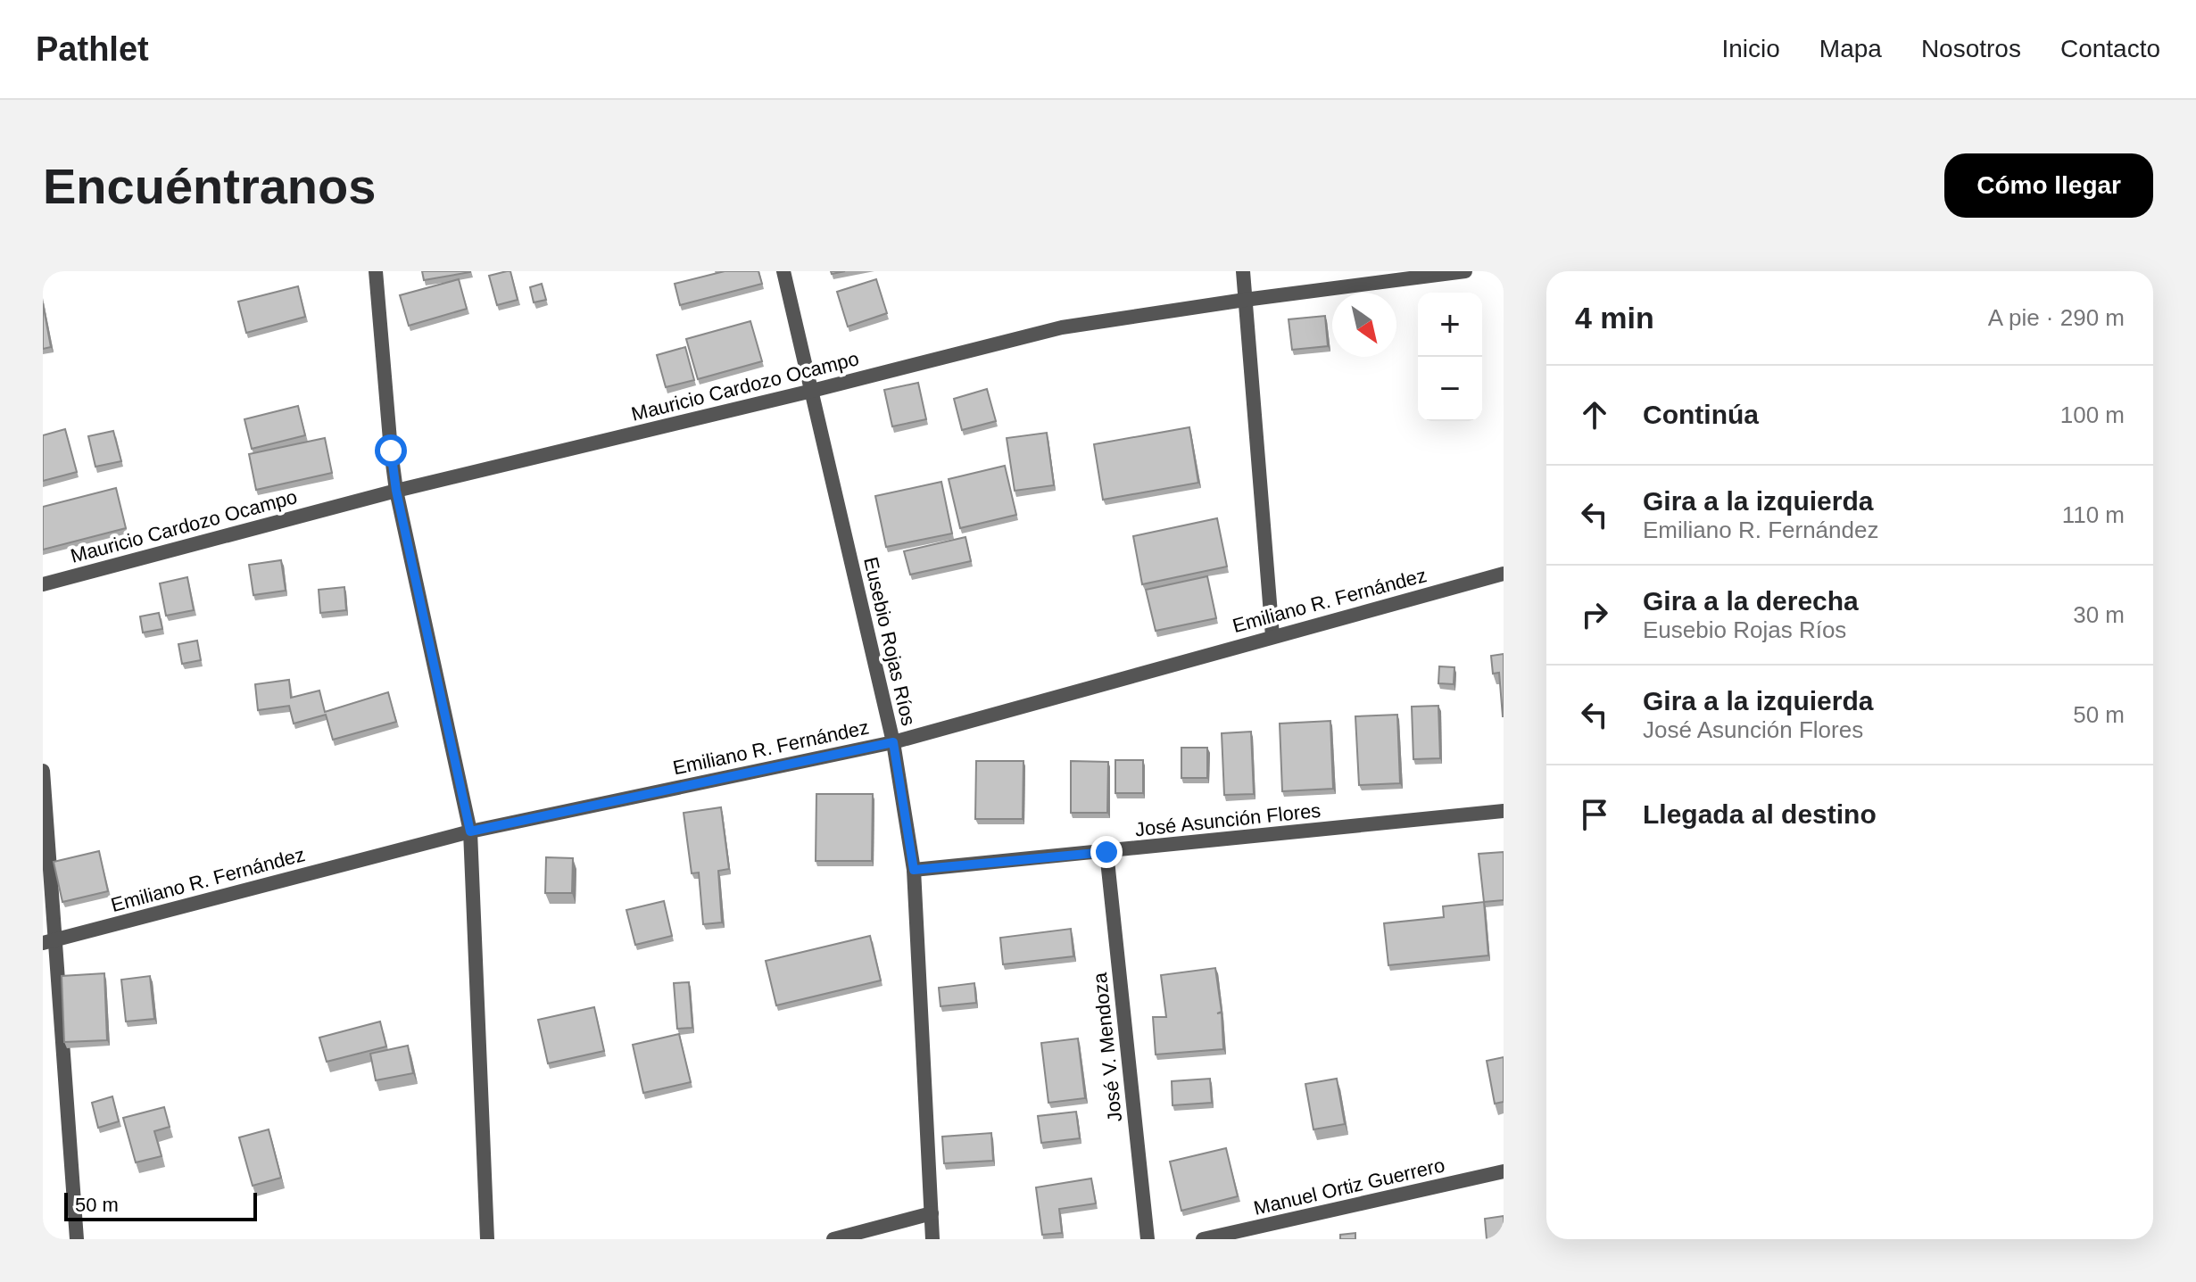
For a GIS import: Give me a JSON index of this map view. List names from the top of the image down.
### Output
{
  "streets": {
    "street": [
      "Mauricio Cardozo Ocampo",
      "Emiliano R. Fernández",
      "Eusebio Rojas Ríos",
      "José Asunción Flores",
      "José V. Mendoza",
      "Manuel Ortiz Guerrero"
    ]
  },
  "crossings": [
    ["Mauricio Cardozo Ocampo", "Eusebio Rojas Ríos"],
    ["Emiliano R. Fernández", "Eusebio Rojas Ríos"],
    ["Eusebio Rojas Ríos", "José Asunción Flores"],
    ["José Asunción Flores", "José V. Mendoza"]
  ],
  "scale_bar": "50 m",
  "north": "bottom right",
  "page": {
    "header": "Pathlet",
    "nav": [
      "Inicio",
      "Mapa",
      "Nosotros",
      "Contacto"
    ],
    "buttons": "Cómo llegar",
    "title": "Encuéntranos",
    "heading": ["4 min", "A pie · 290 m"],
    "map_buttons": ["+", "−"],
    "list": [
      ["Continúa", "100 m"],
      ["Gira a la izquierda", "Emiliano R. Fernández", "110 m"],
      ["Gira a la derecha", "Eusebio Rojas Ríos", "30 m"],
      ["Gira a la izquierda", "José Asunción Flores", "50 m"],
      "Llegada al destino"
    ],
    "scale": "50 m"
  }
}
